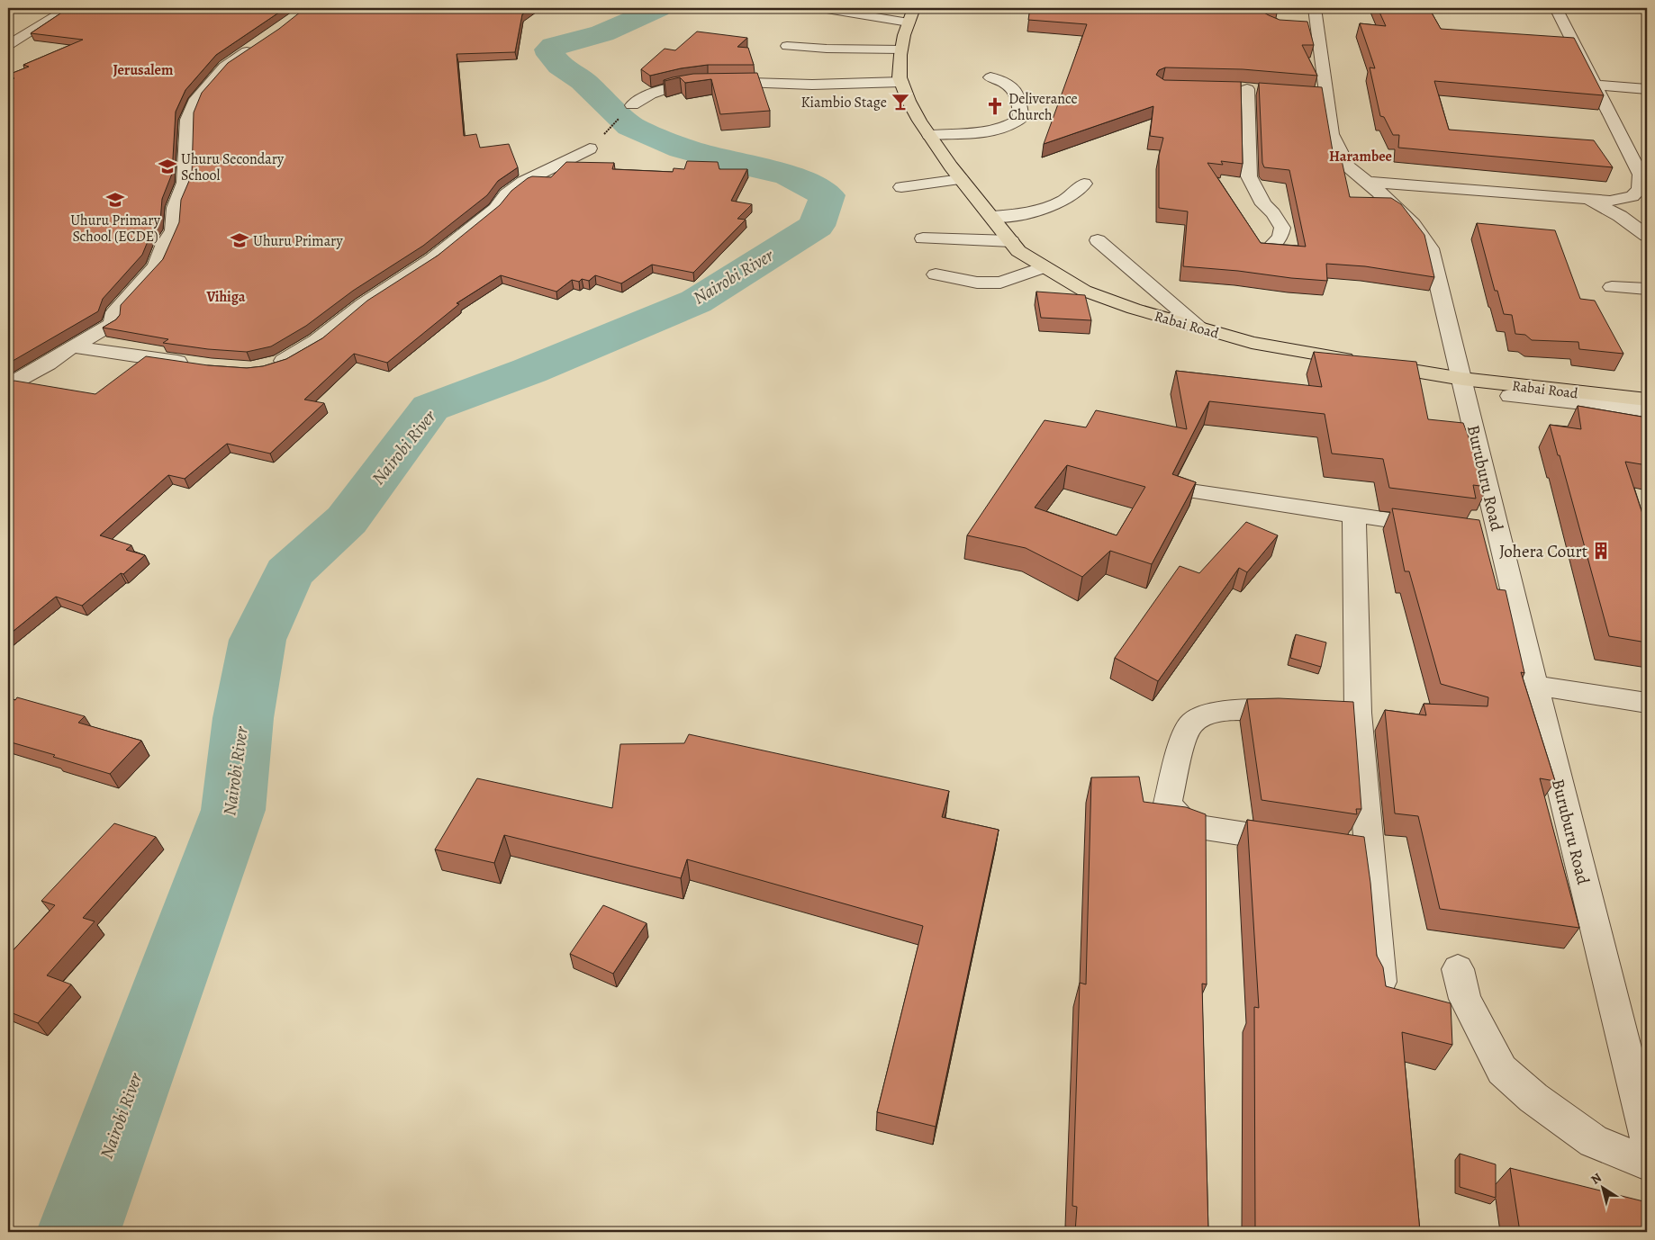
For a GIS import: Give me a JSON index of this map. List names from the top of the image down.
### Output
{
  "streets": {
    "main road": ["Rabai Road"],
    "street": ["Buruburu Road"]
  },
  "crossings": [
    ["Rabai Road", "Buruburu Road"]
  ],
  "districts": ["Jerusalem", "Harambee", "Vihiga"],
  "water": ["Nairobi River"],
  "places": {
    "bar": ["Kiambio Stage"],
    "church": ["Deliverance Church"],
    "school or university": ["Uhuru Secondary School", "Uhuru Primary School (ECDE)", "Uhuru Primary"],
    "building": ["Johera Court"]
  },
  "north": "top left"
}
